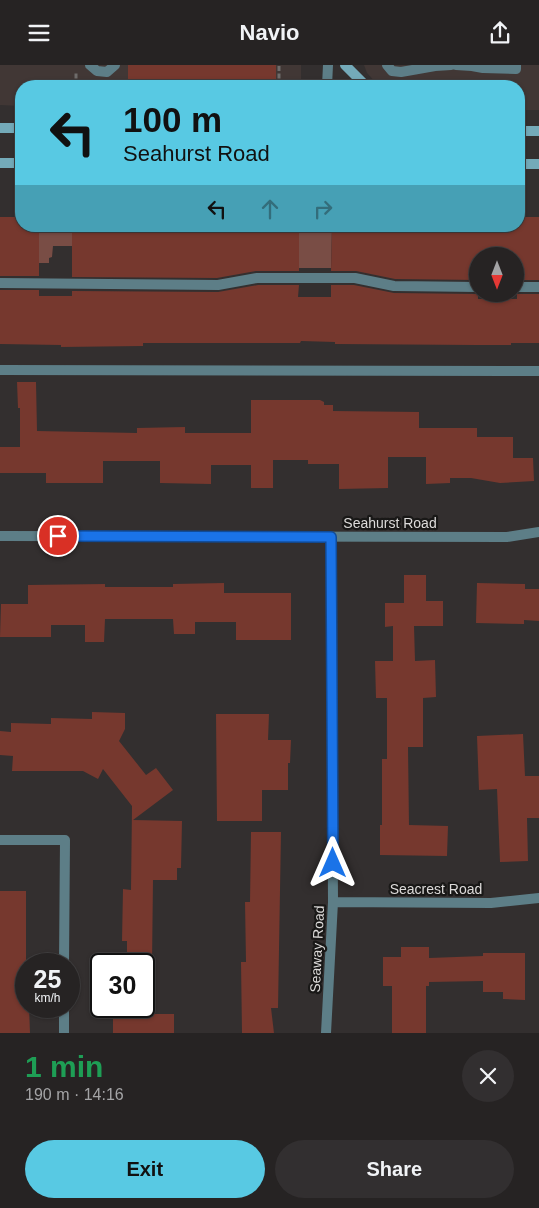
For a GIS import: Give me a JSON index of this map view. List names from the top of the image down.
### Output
{
  "streets": {
    "street": ["Seahurst Road", "Seacrest Road", "Seaway Road"]
  },
  "crossings": [
    ["Seahurst Road", "Seaway Road"],
    ["Seacrest Road", "Seaway Road"]
  ],
  "north": "bottom",
  "page": {
    "header": "Navio",
    "turn": ["100 m", "Seahurst Road"],
    "speed": "25 km/h",
    "limit": "30",
    "heading": ["1 min", "190 m · 14:16"],
    "buttons": ["Exit", "Share"]
  }
}
